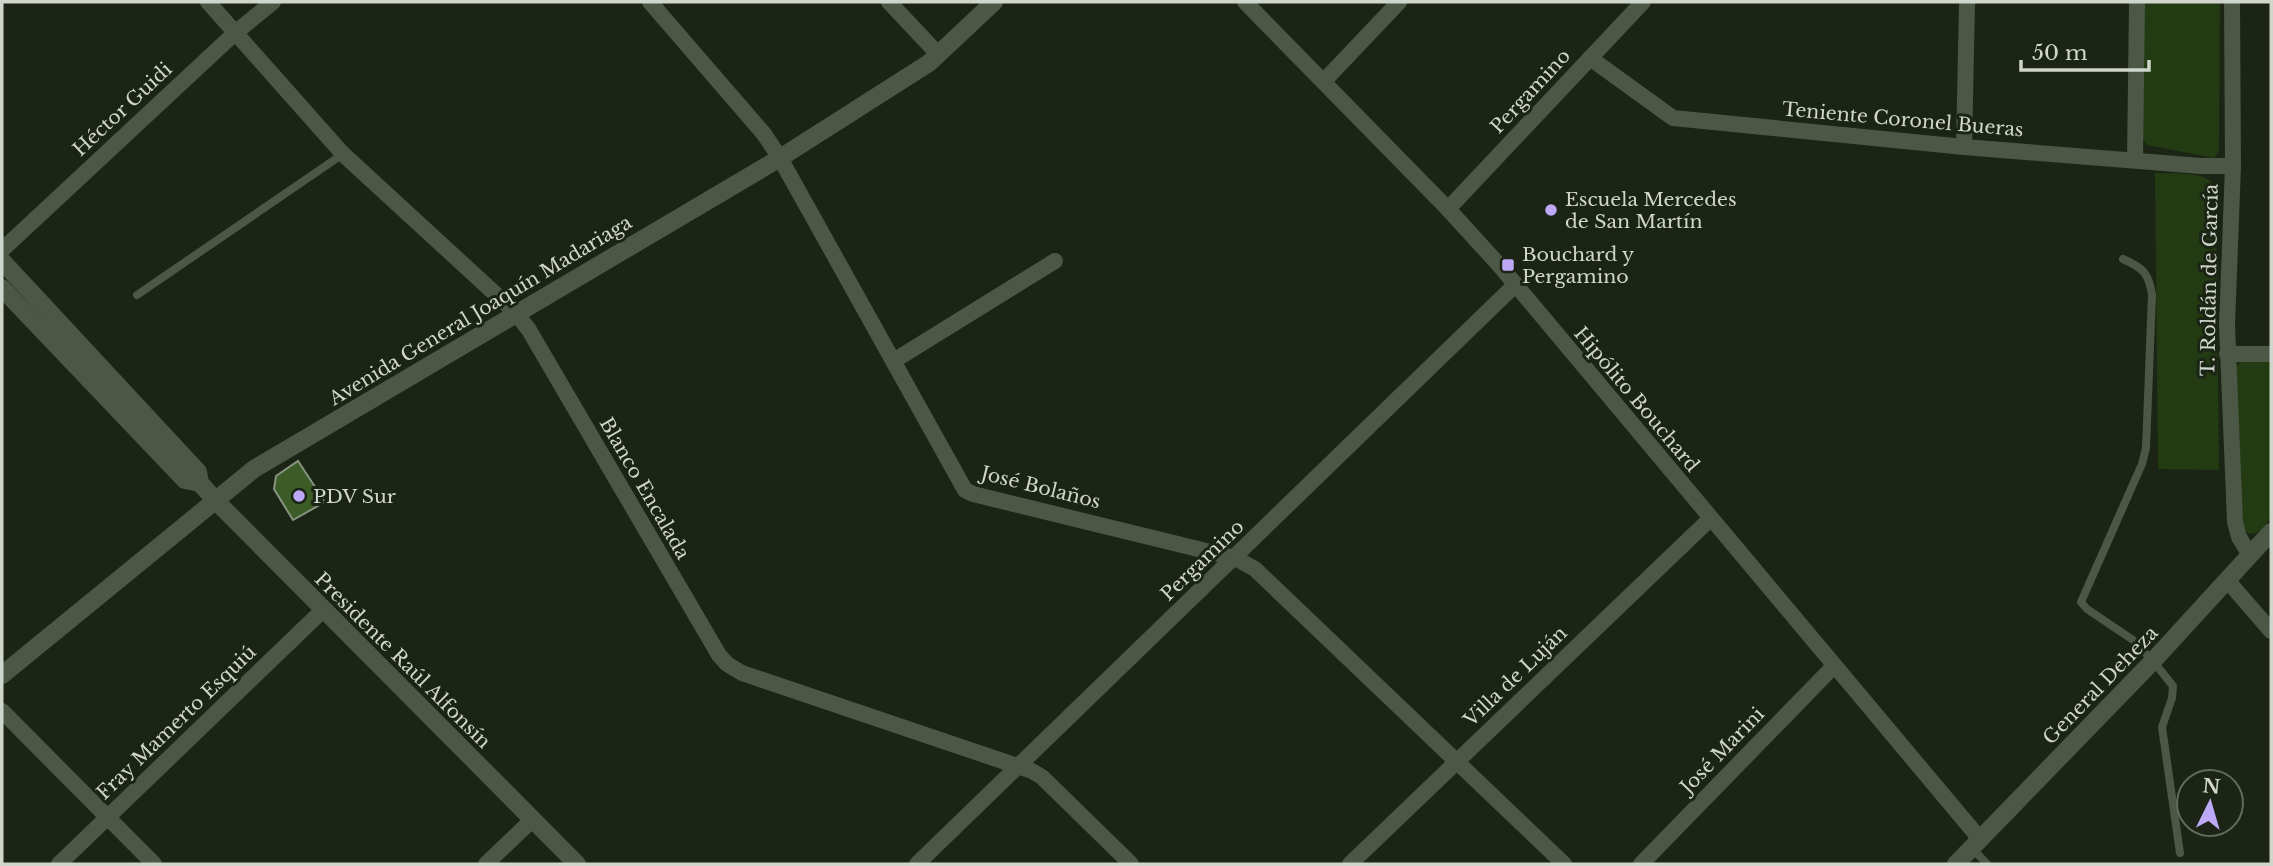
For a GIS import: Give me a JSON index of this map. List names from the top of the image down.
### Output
{
  "streets": {
    "main road": ["Avenida General Joaquín Madariaga", "Presidente Raúl Alfonsín", "General Deheza"],
    "street": [
      "Pergamino",
      "Héctor Guidi",
      "Teniente Coronel Bueras",
      "T. Roldán de García",
      "Hipólito Bouchard",
      "José Bolaños",
      "Blanco Encalada",
      "Villa de Luján",
      "Fray Mamerto Esquiú",
      "José Marini"
    ]
  },
  "crossings": [
    ["Pergamino", "Teniente Coronel Bueras"],
    ["Pergamino", "Hipólito Bouchard"],
    ["Pergamino", "José Bolaños"],
    ["Pergamino", "Blanco Encalada"],
    ["Héctor Guidi", "Blanco Encalada"],
    ["Teniente Coronel Bueras", "T. Roldán de García"],
    ["T. Roldán de García", "General Deheza"],
    ["Avenida General Joaquín Madariaga", "José Bolaños"],
    ["Avenida General Joaquín Madariaga", "Blanco Encalada"],
    ["Avenida General Joaquín Madariaga", "Presidente Raúl Alfonsín"],
    ["Hipólito Bouchard", "Villa de Luján"],
    ["Hipólito Bouchard", "General Deheza"],
    ["Hipólito Bouchard", "José Marini"],
    ["José Bolaños", "Villa de Luján"],
    ["Presidente Raúl Alfonsín", "Fray Mamerto Esquiú"]
  ],
  "places": {
    "other": ["Escuela Mercedes de San Martín", "PDV Sur"],
    "transit": ["Bouchard y Pergamino"]
  },
  "scale_bar": "50 m",
  "north": "top"
}
